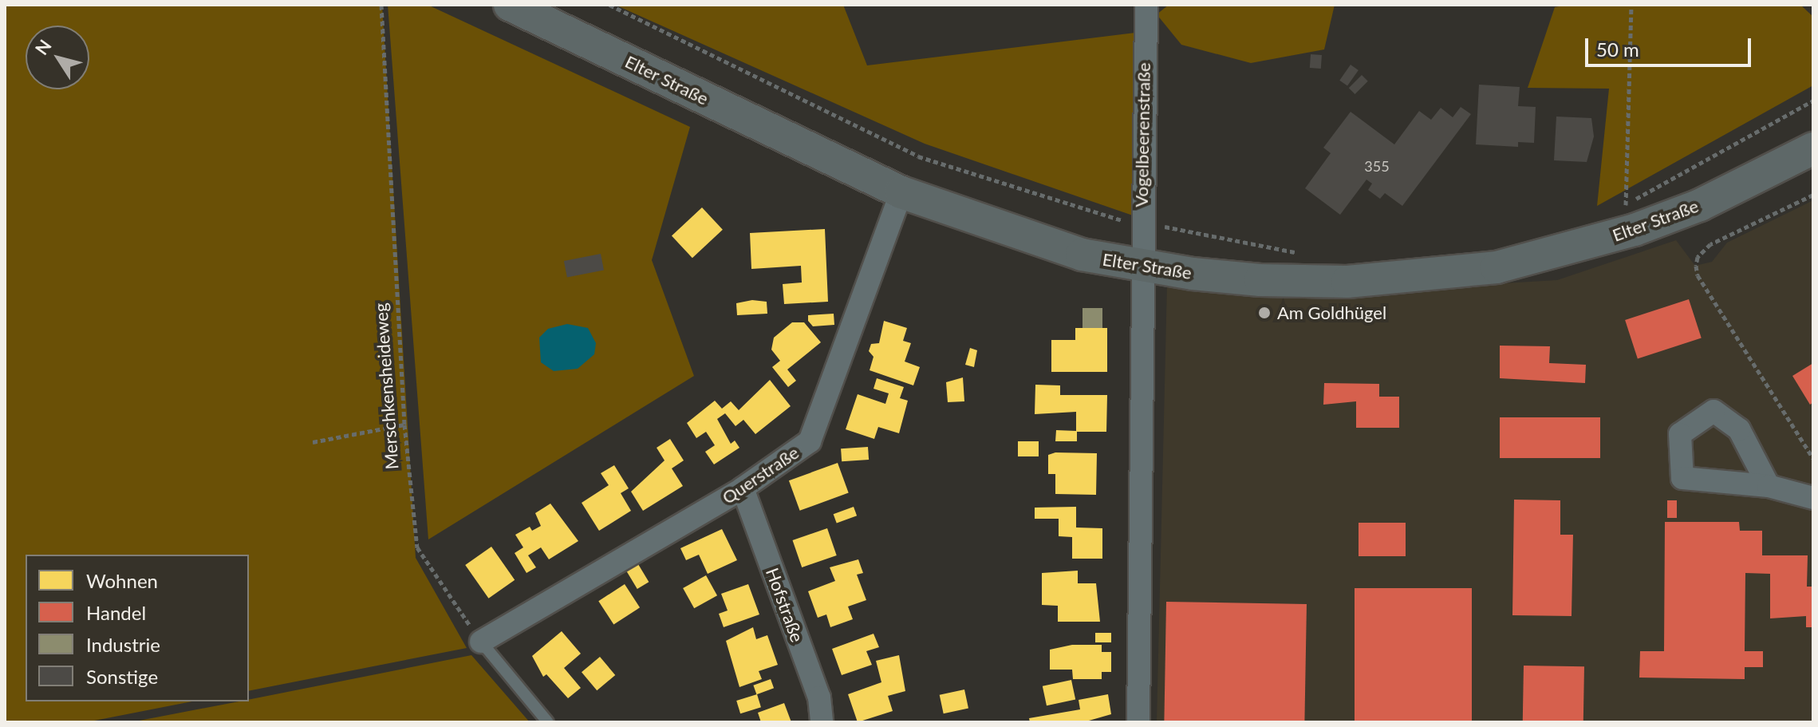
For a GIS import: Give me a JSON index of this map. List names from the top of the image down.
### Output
{
  "streets": {
    "main road": ["Elter Straße"],
    "street": ["Vogelbeerenstraße", "Querstraße", "Hofstraße"],
    "path": ["Merschkensheideweg"]
  },
  "crossings": [
    ["Elter Straße", "Vogelbeerenstraße"],
    ["Elter Straße", "Querstraße"],
    ["Merschkensheideweg", "Querstraße"],
    ["Querstraße", "Hofstraße"]
  ],
  "places": ["Am Goldhügel"],
  "house_numbers": ["355"],
  "legend": [
    "Wohnen",
    "Handel",
    "Industrie",
    "Sonstige"
  ],
  "scale_bar": "50 m",
  "north": "top left"
}
